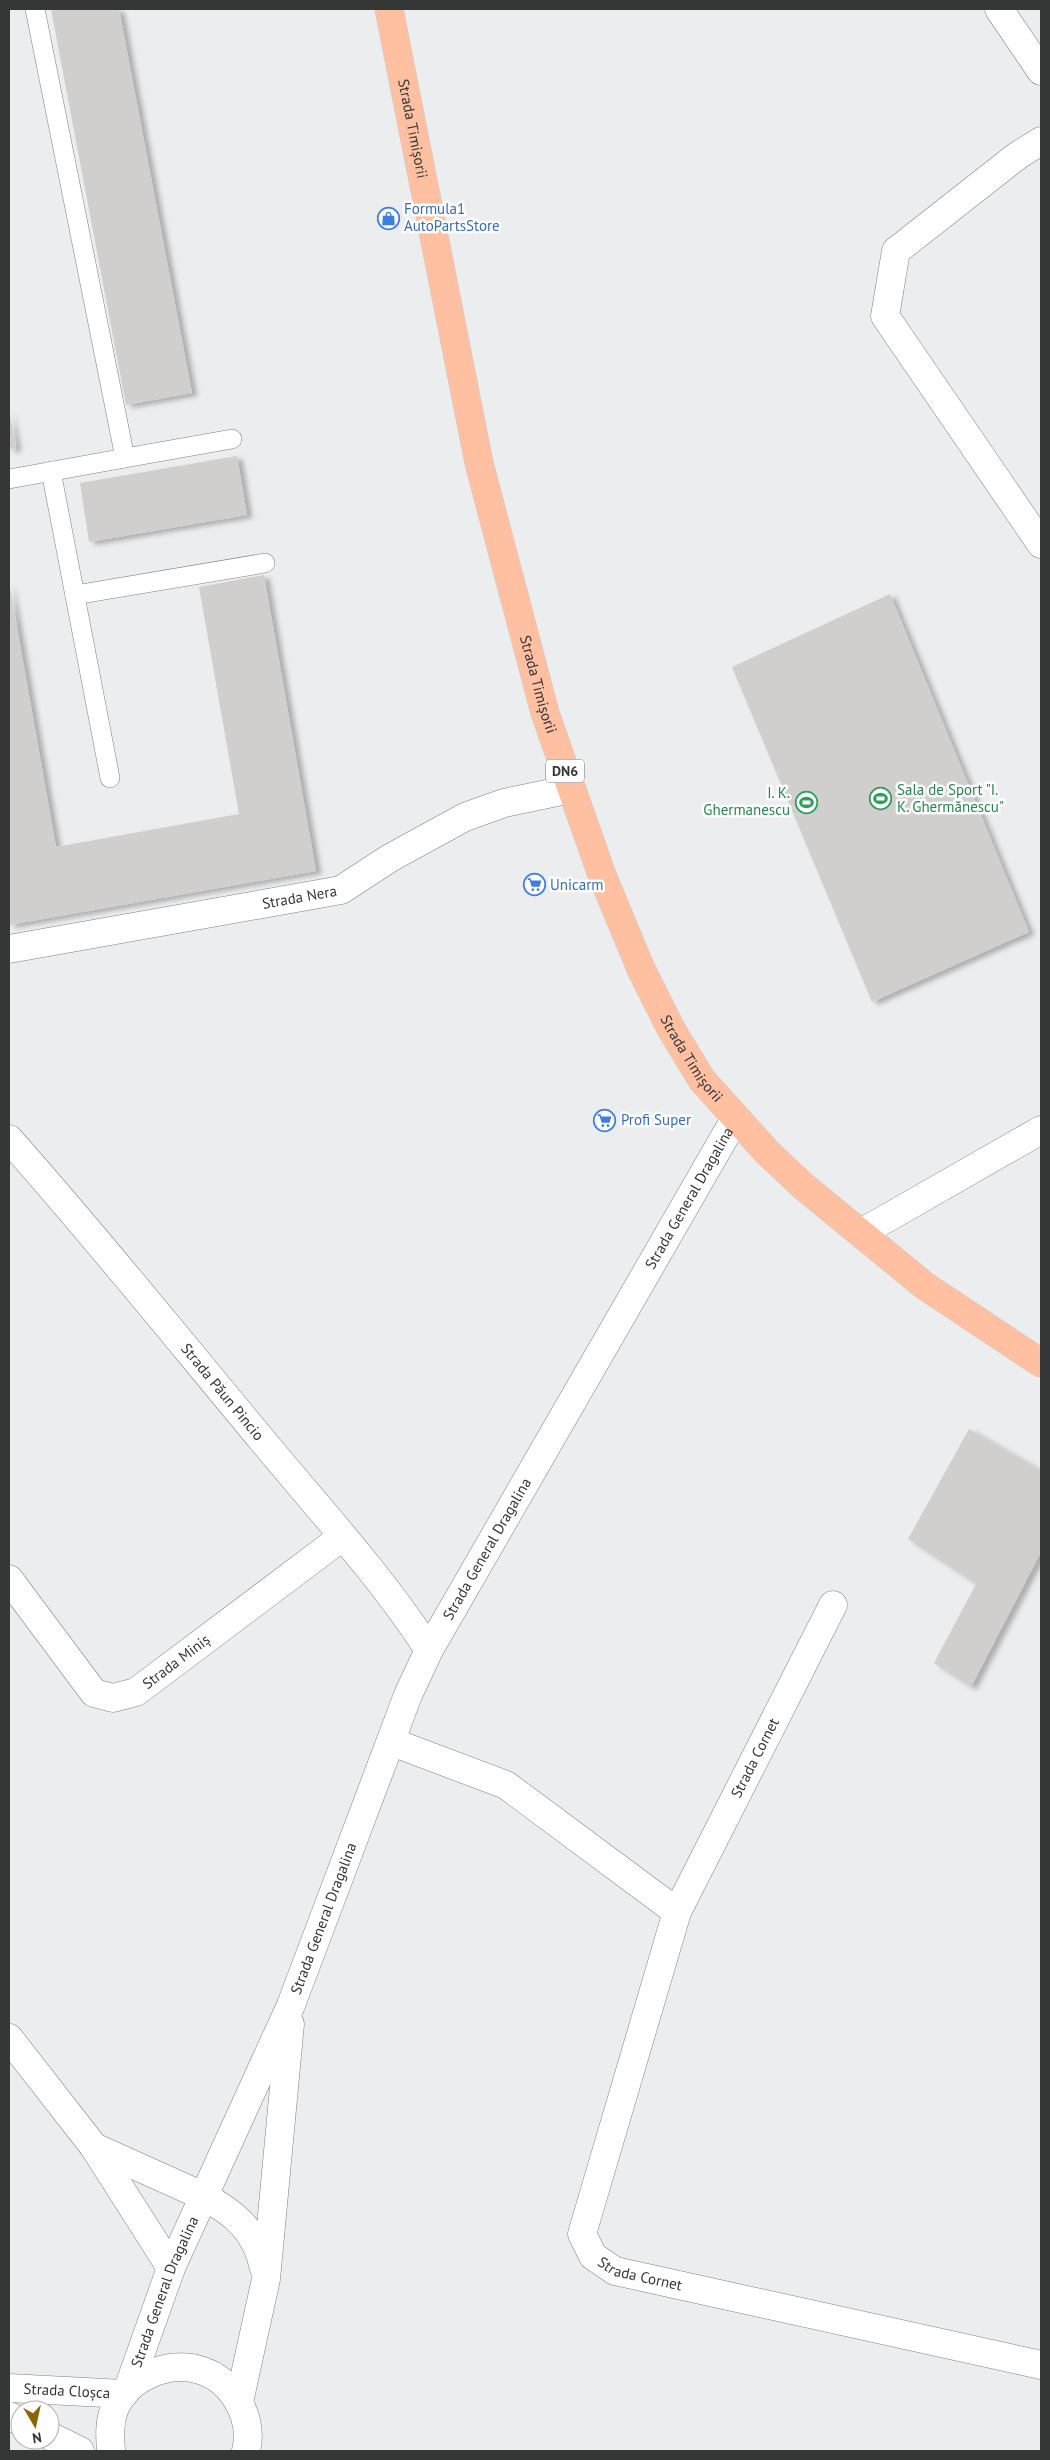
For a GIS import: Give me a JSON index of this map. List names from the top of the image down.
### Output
{
  "streets": {
    "main road": ["Strada Timișorii", "DN6"],
    "street": [
      "Strada Nera",
      "Strada General Dragalina",
      "Strada Păun Pincio",
      "Strada Miniș",
      "Strada Cornet",
      "Strada Cloșca"
    ]
  },
  "crossings": [
    ["Strada Timișorii", "Strada Nera"],
    ["Strada Timișorii", "Strada General Dragalina"],
    ["Strada General Dragalina", "Strada Păun Pincio"],
    ["Strada General Dragalina", "Strada Cloșca"],
    ["Strada Păun Pincio", "Strada Miniș"]
  ],
  "places": {
    "shop": ["Formula1 AutoPartsStore"],
    "sports": ["Sala de Sport \"I. K. Ghermănescu\"", "I. K. Ghermanescu"],
    "supermarket": ["Unicarm", "Profi Super"]
  },
  "north": "bottom"
}
